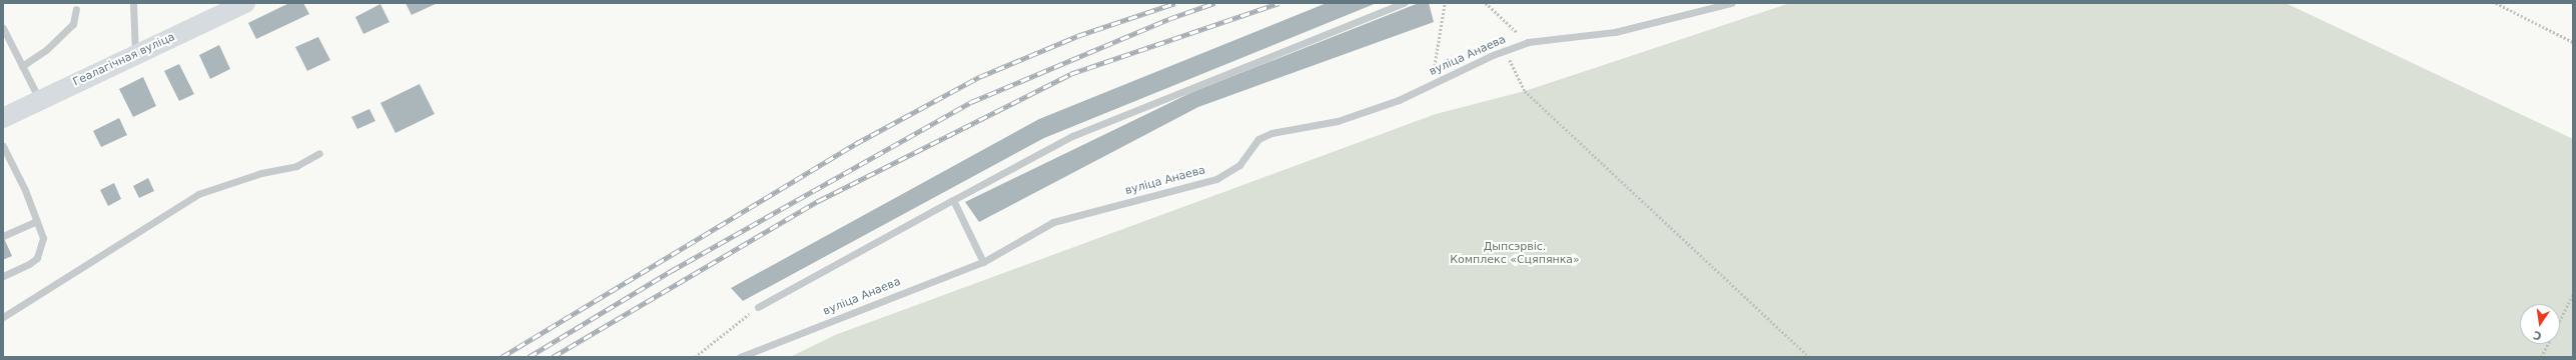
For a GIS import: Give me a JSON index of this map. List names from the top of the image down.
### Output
{
  "streets": {
    "street": ["Геалагічная вуліца"],
    "lane": ["вуліца Анаева"]
  },
  "parks": ["Дыпсэрвіс. Комплекс «Сцяпянка»"],
  "north": "bottom"
}
